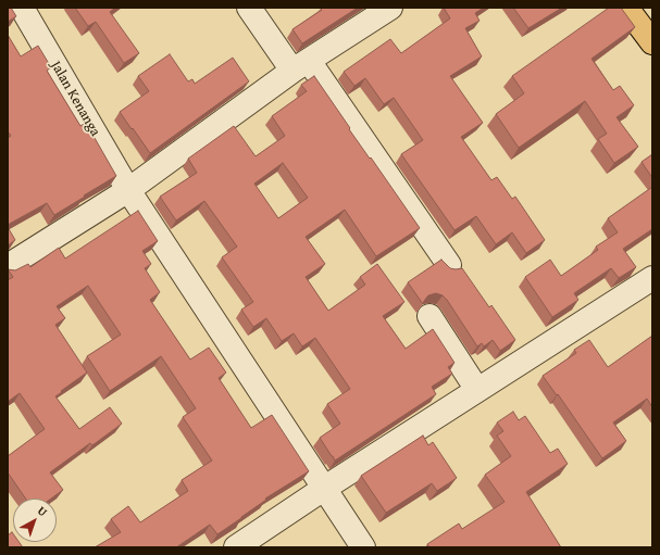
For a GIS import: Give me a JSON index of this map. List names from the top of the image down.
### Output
{
  "streets": {
    "street": ["Jalan Kenanga"]
  },
  "north": "top right"
}
